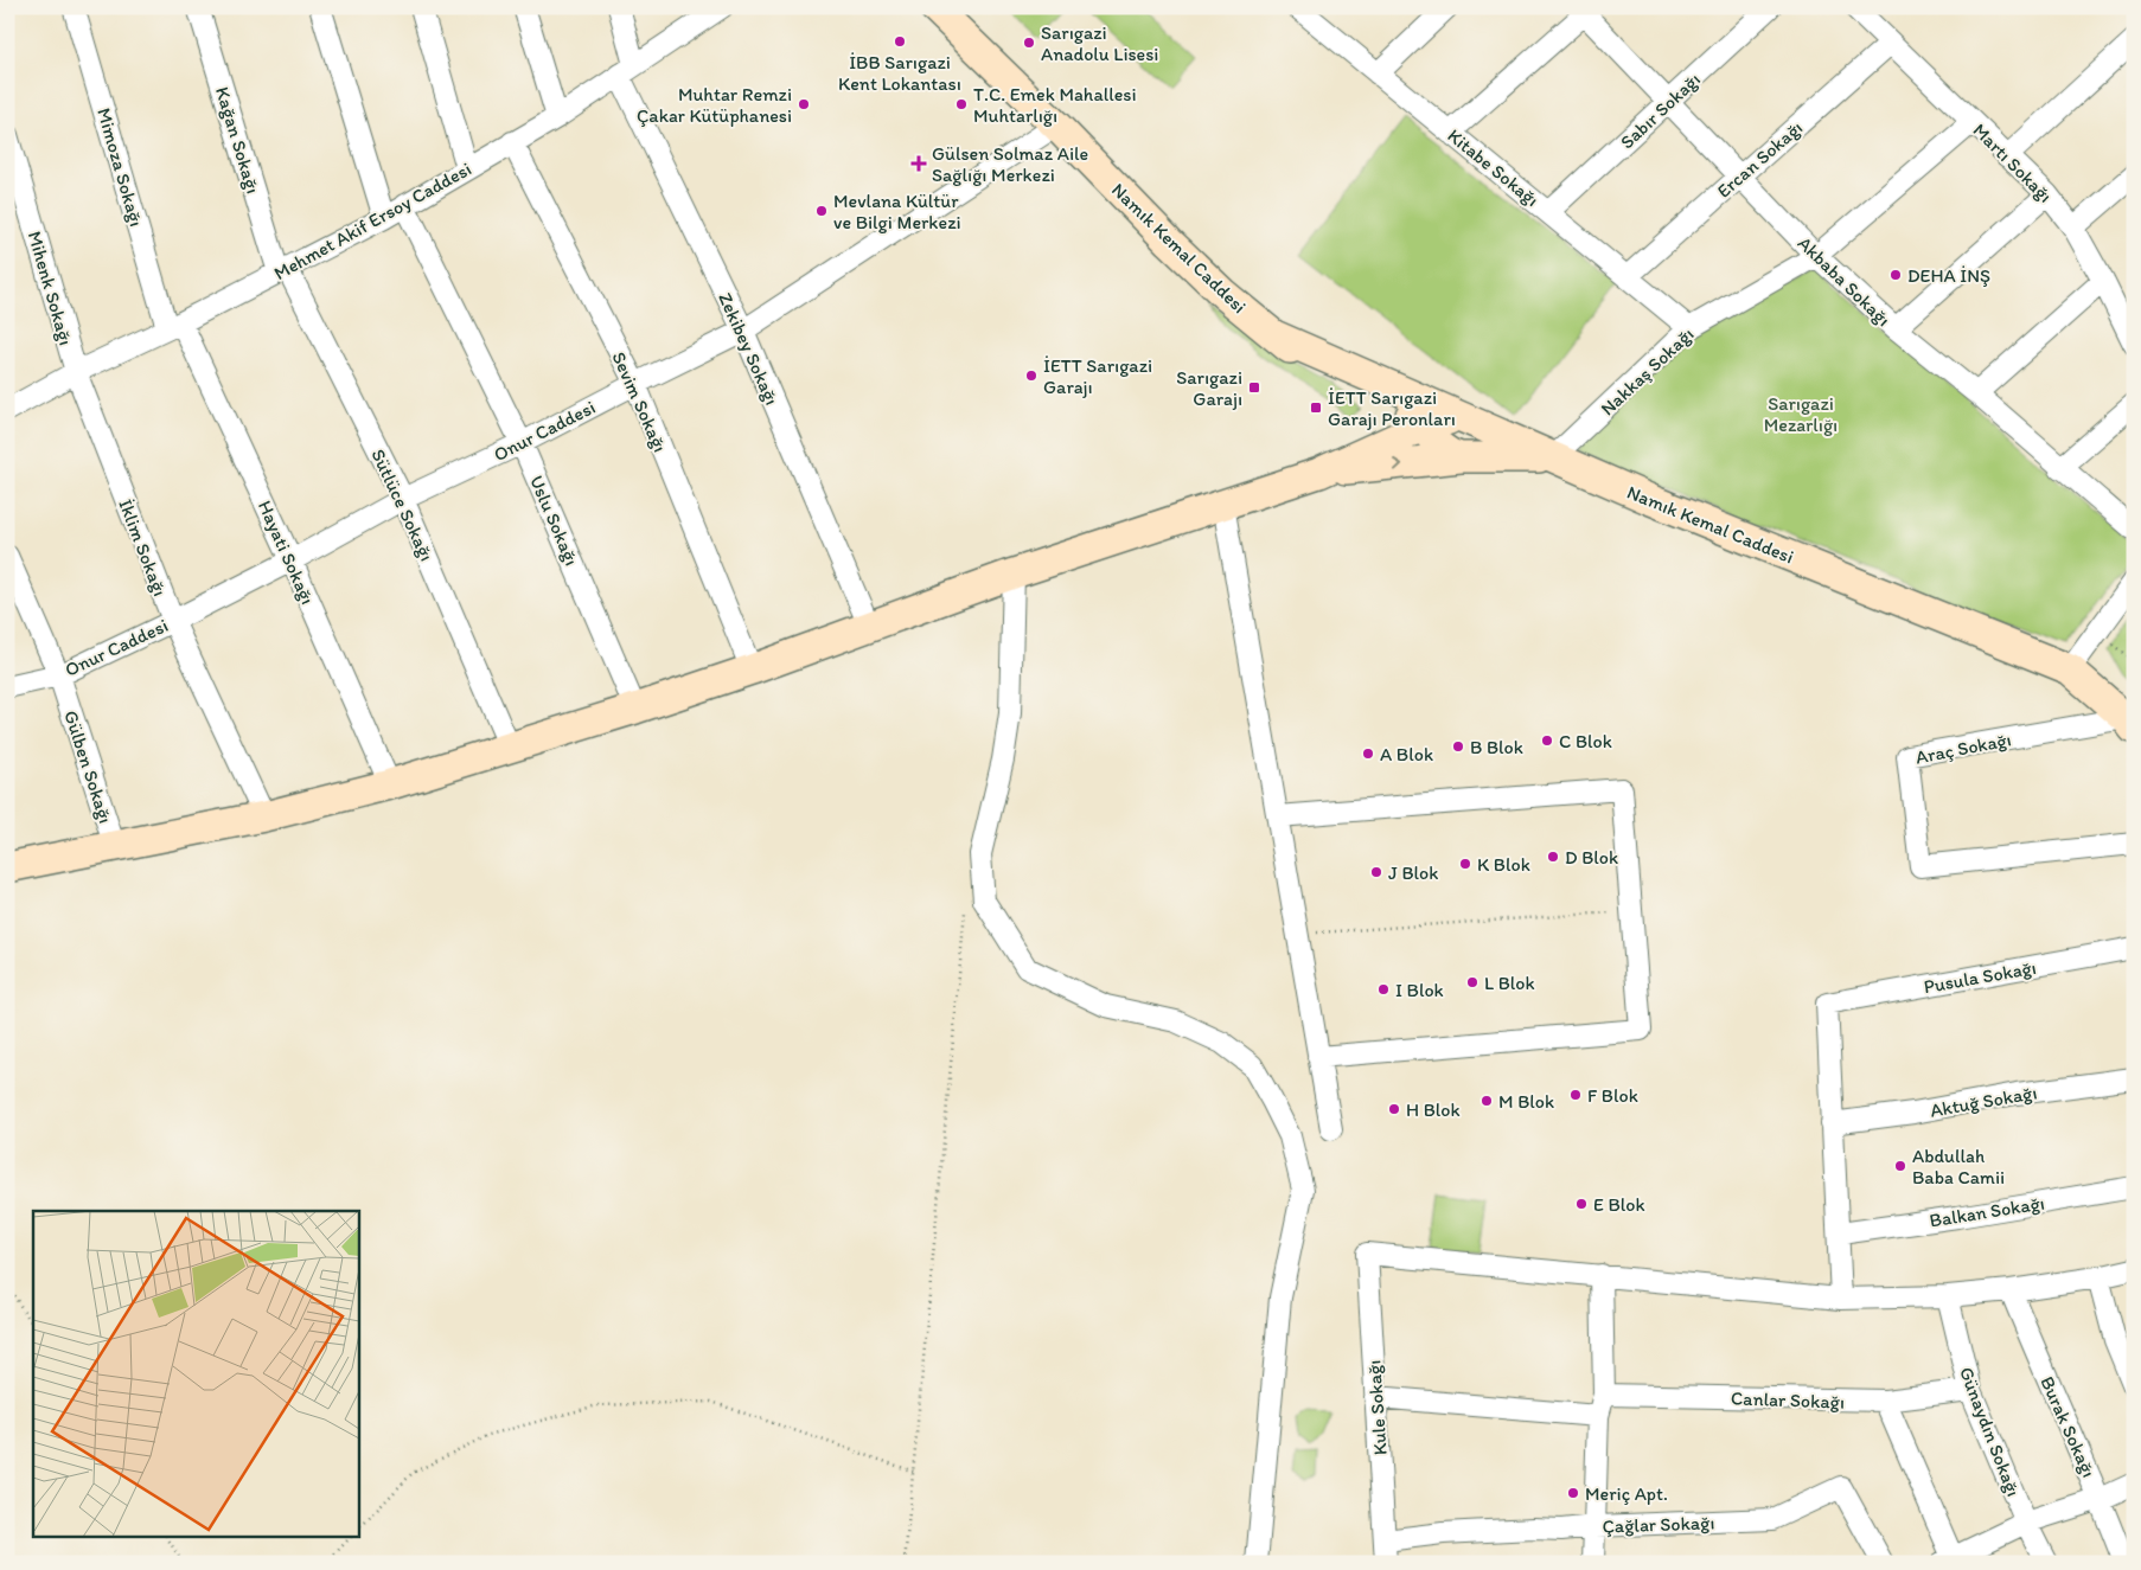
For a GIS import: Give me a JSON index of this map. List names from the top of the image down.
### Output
{
  "streets": {
    "main road": ["Namık Kemal Caddesi"],
    "street": [
      "Sabır Sokağı",
      "Kağan Sokağı",
      "Ercan Sokağı",
      "Martı Sokağı",
      "Mimoza Sokağı",
      "Kitabe Sokağı",
      "Mehmet Akif Ersoy Caddesi",
      "Akbaba Sokağı",
      "Mihenk Sokağı",
      "Zekibey Sokağı",
      "Nakkaş Sokağı",
      "Sevim Sokağı",
      "Onur Caddesi",
      "Sütlüce Sokağı",
      "Uslu Sokağı",
      "İklim Sokağı",
      "Hayati Sokağı",
      "Araç Sokağı",
      "Gülben Sokağı",
      "Pusula Sokağı",
      "Aktuğ Sokağı",
      "Balkan Sokağı",
      "Canlar Sokağı",
      "Kule Sokağı",
      "Burak Sokağı",
      "Günaydın Sokağı",
      "Çağlar Sokağı"
    ]
  },
  "crossings": [
    ["Sabır Sokağı", "Kitabe Sokağı"],
    ["Sabır Sokağı", "Akbaba Sokağı"],
    ["Kağan Sokağı", "Mehmet Akif Ersoy Caddesi"],
    ["Kağan Sokağı", "Sütlüce Sokağı"],
    ["Ercan Sokağı", "Martı Sokağı"],
    ["Ercan Sokağı", "Kitabe Sokağı"],
    ["Ercan Sokağı", "Akbaba Sokağı"],
    ["Martı Sokağı", "Nakkaş Sokağı"],
    ["Mimoza Sokağı", "Mehmet Akif Ersoy Caddesi"],
    ["Mimoza Sokağı", "Hayati Sokağı"],
    ["Kitabe Sokağı", "Nakkaş Sokağı"],
    ["Mehmet Akif Ersoy Caddesi", "Mihenk Sokağı"],
    ["Mehmet Akif Ersoy Caddesi", "Zekibey Sokağı"],
    ["Mehmet Akif Ersoy Caddesi", "Sevim Sokağı"],
    ["Mehmet Akif Ersoy Caddesi", "Sütlüce Sokağı"],
    ["Mehmet Akif Ersoy Caddesi", "Uslu Sokağı"],
    ["Mehmet Akif Ersoy Caddesi", "İklim Sokağı"],
    ["Mehmet Akif Ersoy Caddesi", "Hayati Sokağı"],
    ["Namık Kemal Caddesi", "Nakkaş Sokağı"],
    ["Namık Kemal Caddesi", "Onur Caddesi"],
    ["Namık Kemal Caddesi", "Araç Sokağı"],
    ["Akbaba Sokağı", "Nakkaş Sokağı"],
    ["Mihenk Sokağı", "İklim Sokağı"],
    ["Zekibey Sokağı", "Onur Caddesi"],
    ["Sevim Sokağı", "Onur Caddesi"],
    ["Onur Caddesi", "Sütlüce Sokağı"],
    ["Onur Caddesi", "Uslu Sokağı"],
    ["Onur Caddesi", "İklim Sokağı"],
    ["Onur Caddesi", "Hayati Sokağı"],
    ["Onur Caddesi", "Gülben Sokağı"],
    ["Pusula Sokağı", "Aktuğ Sokağı"],
    ["Canlar Sokağı", "Günaydın Sokağı"],
    ["Kule Sokağı", "Çağlar Sokağı"]
  ],
  "parks": ["Sarıgazi Mezarlığı"],
  "places": {
    "other": [
      "İBB Sarıgazi Kent Lokantası",
      "Sarıgazi Anadolu Lisesi",
      "Muhtar Remzi Çakar Kütüphanesi",
      "T.C. Emek Mahallesi Muhtarlığı",
      "Mevlana Kültür ve Bilgi Merkezi",
      "DEHA İNŞ",
      "İETT Sarıgazi Garajı",
      "C Blok",
      "B Blok",
      "A Blok",
      "D Blok",
      "K Blok",
      "J Blok",
      "L Blok",
      "I Blok",
      "F Blok",
      "M Blok",
      "H Blok",
      "Abdullah Baba Camii",
      "E Blok",
      "Meriç Apt."
    ],
    "health": ["Gülsen Solmaz Aile Sağlığı Merkezi"],
    "transit": ["Sarıgazi Garajı", "İETT Sarıgazi Garajı Peronları"]
  }
}
